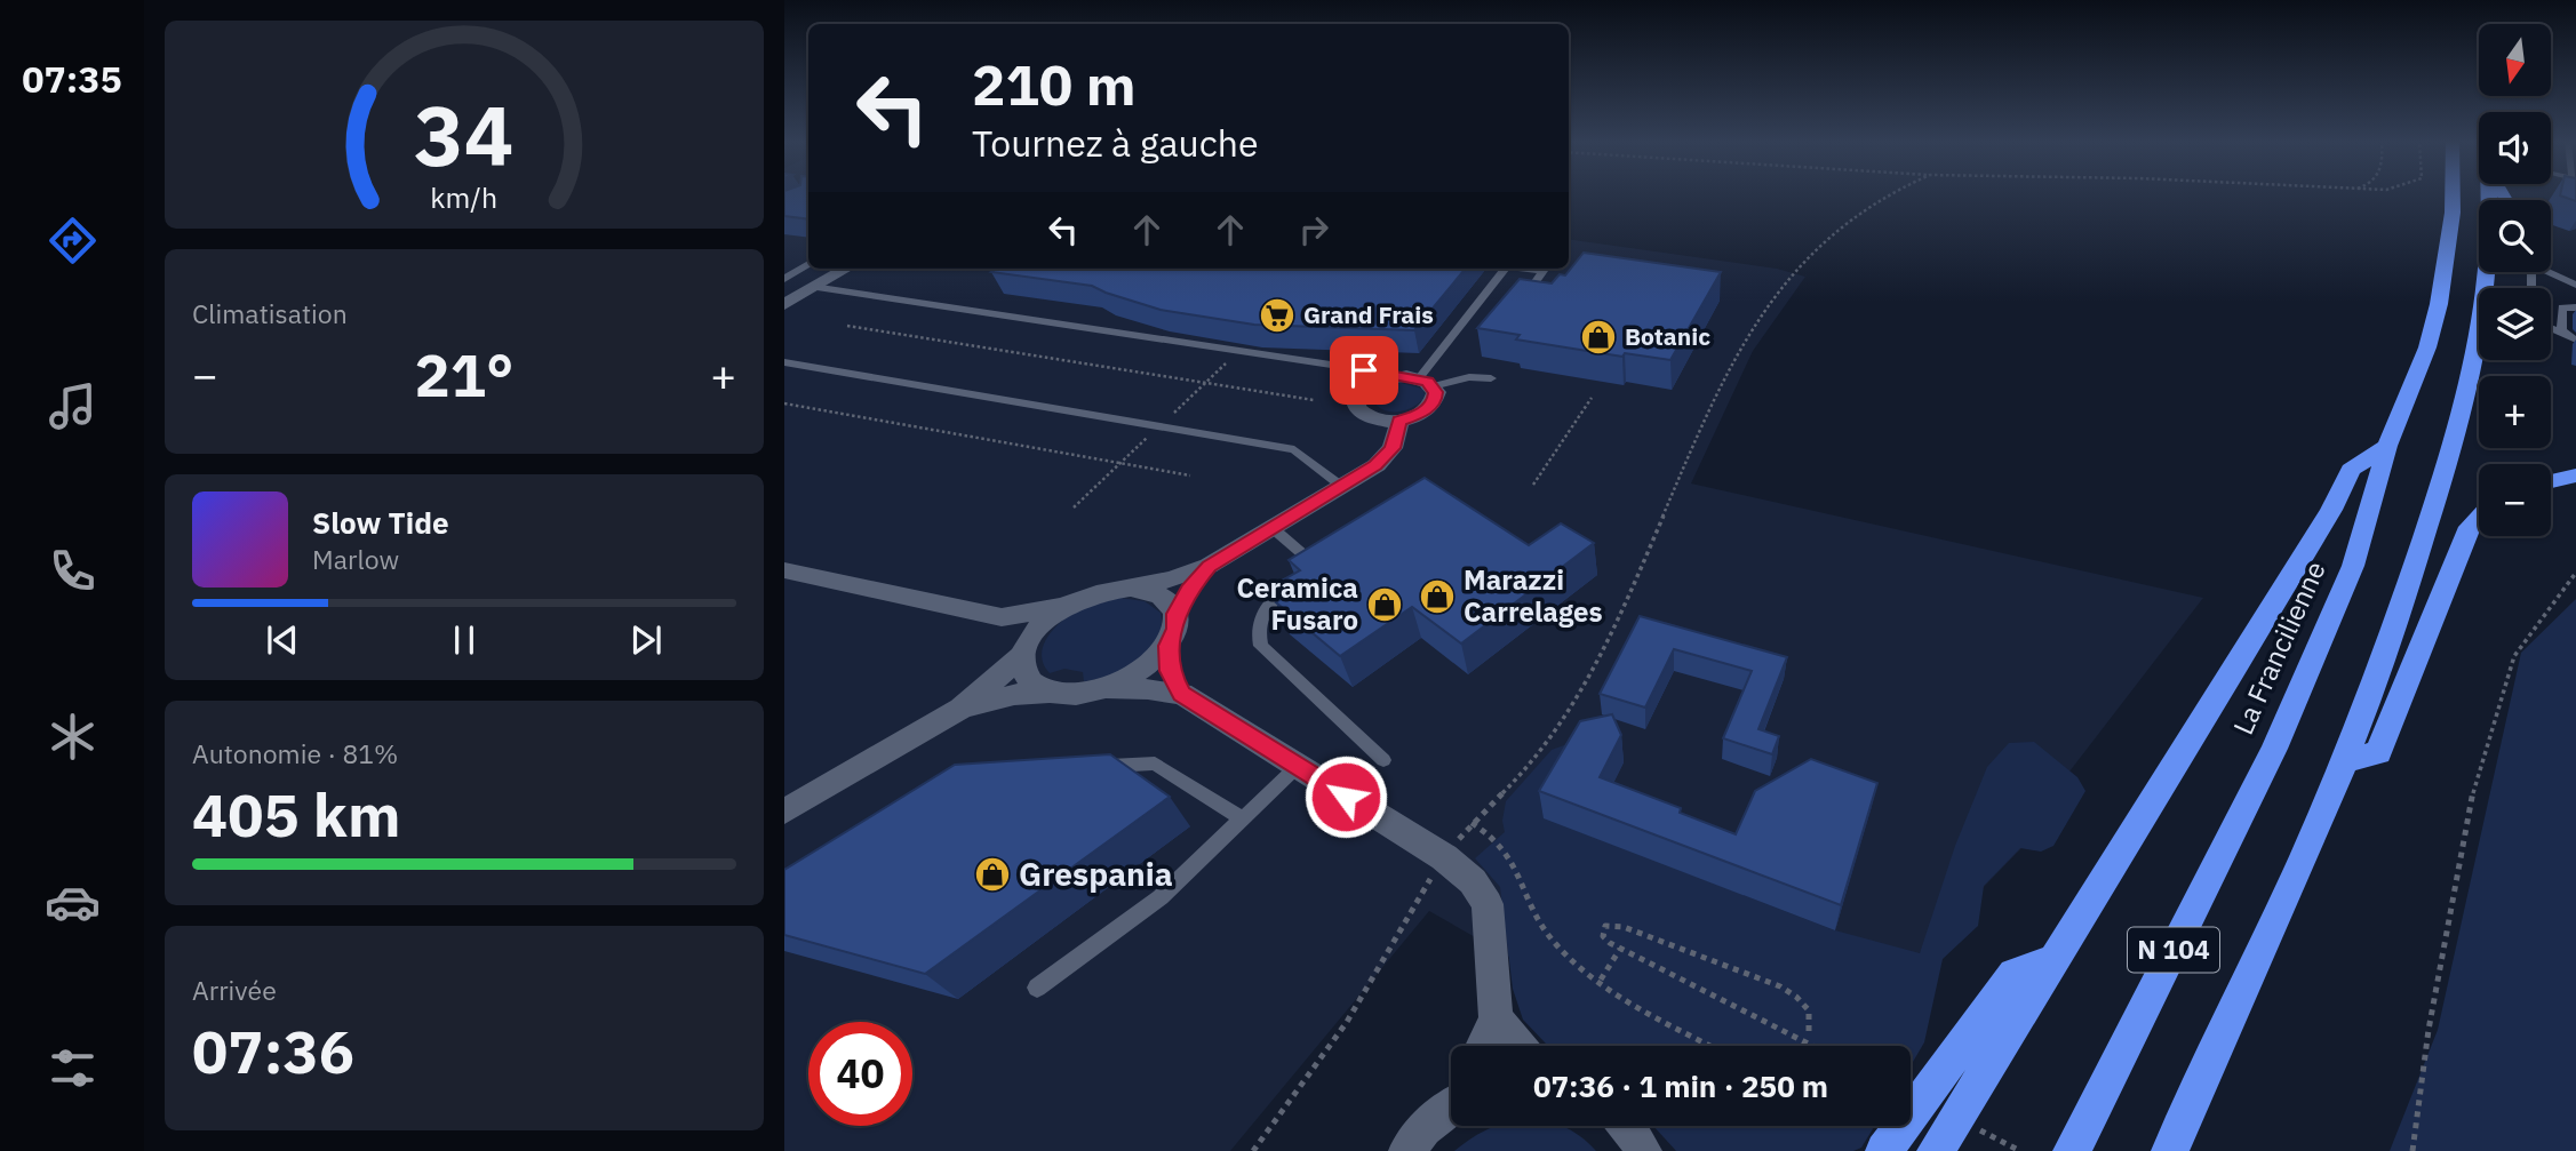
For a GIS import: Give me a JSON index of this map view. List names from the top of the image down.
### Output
{
  "streets": {
    "highway": ["La Francilienne", "N 104"]
  },
  "places": {
    "supermarket": ["Grand Frais"],
    "shop": [
      "Botanic",
      "Marazzi Carrelages",
      "Ceramica Fusaro",
      "Grespania"
    ]
  },
  "north": "bottom",
  "page": {
    "tabs": "07:35",
    "map_buttons": ["+", "−"],
    "turn": ["210 m", "Tournez à gauche"],
    "tile": [
      "Climatisation",
      ["Autonomie · 81%", "405 km"],
      ["Arrivée", "07:36"]
    ],
    "heat": ["−", "21°", "+"],
    "song": ["Slow Tide", "Marlow"],
    "limit": "40",
    "trip": "07:36 · 1 min · 250 m",
    "gauge": ["34", "km/h"]
  }
}
